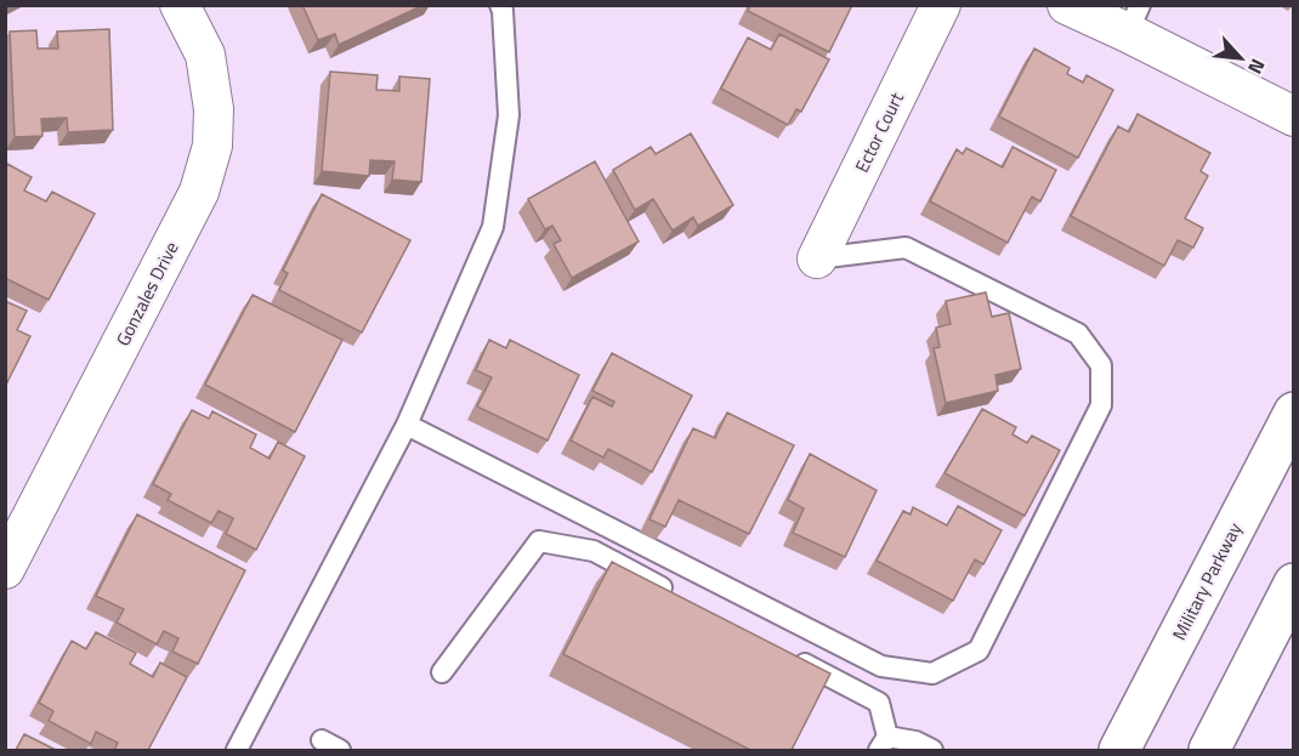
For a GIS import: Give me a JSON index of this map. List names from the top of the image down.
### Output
{
  "streets": {
    "main road": ["Military Parkway"],
    "street": ["Ector Court", "Gonzales Drive"]
  },
  "north": "bottom right"
}
